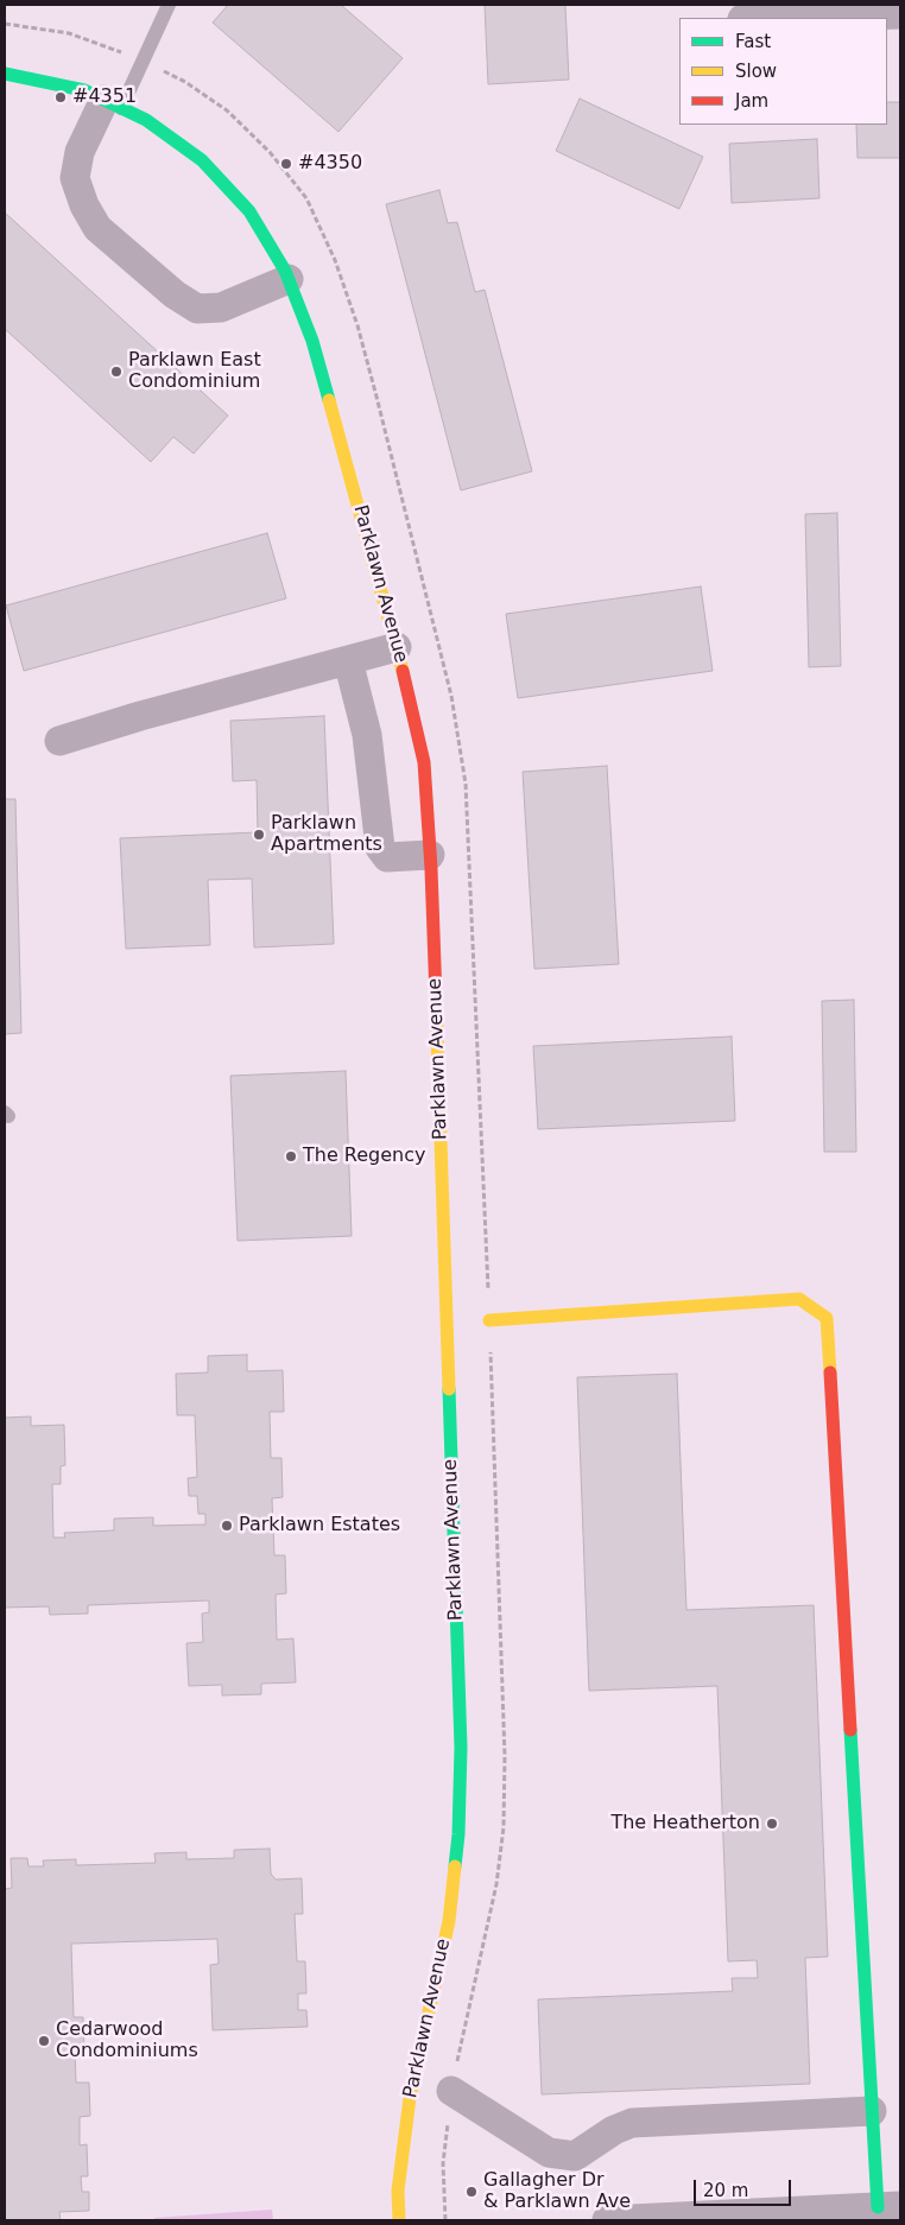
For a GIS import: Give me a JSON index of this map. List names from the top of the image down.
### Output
{
  "streets": {
    "street": ["Parklawn Avenue"]
  },
  "places": [
    "#4351",
    "#4350",
    "Parklawn East Condominium",
    "Parklawn Apartments",
    "The Regency",
    "Parklawn Estates",
    "The Heatherton",
    "Cedarwood Condominiums",
    "Gallagher Dr & Parklawn Ave"
  ],
  "legend": ["Fast", "Slow", "Jam"],
  "scale_bar": "20 m"
}
